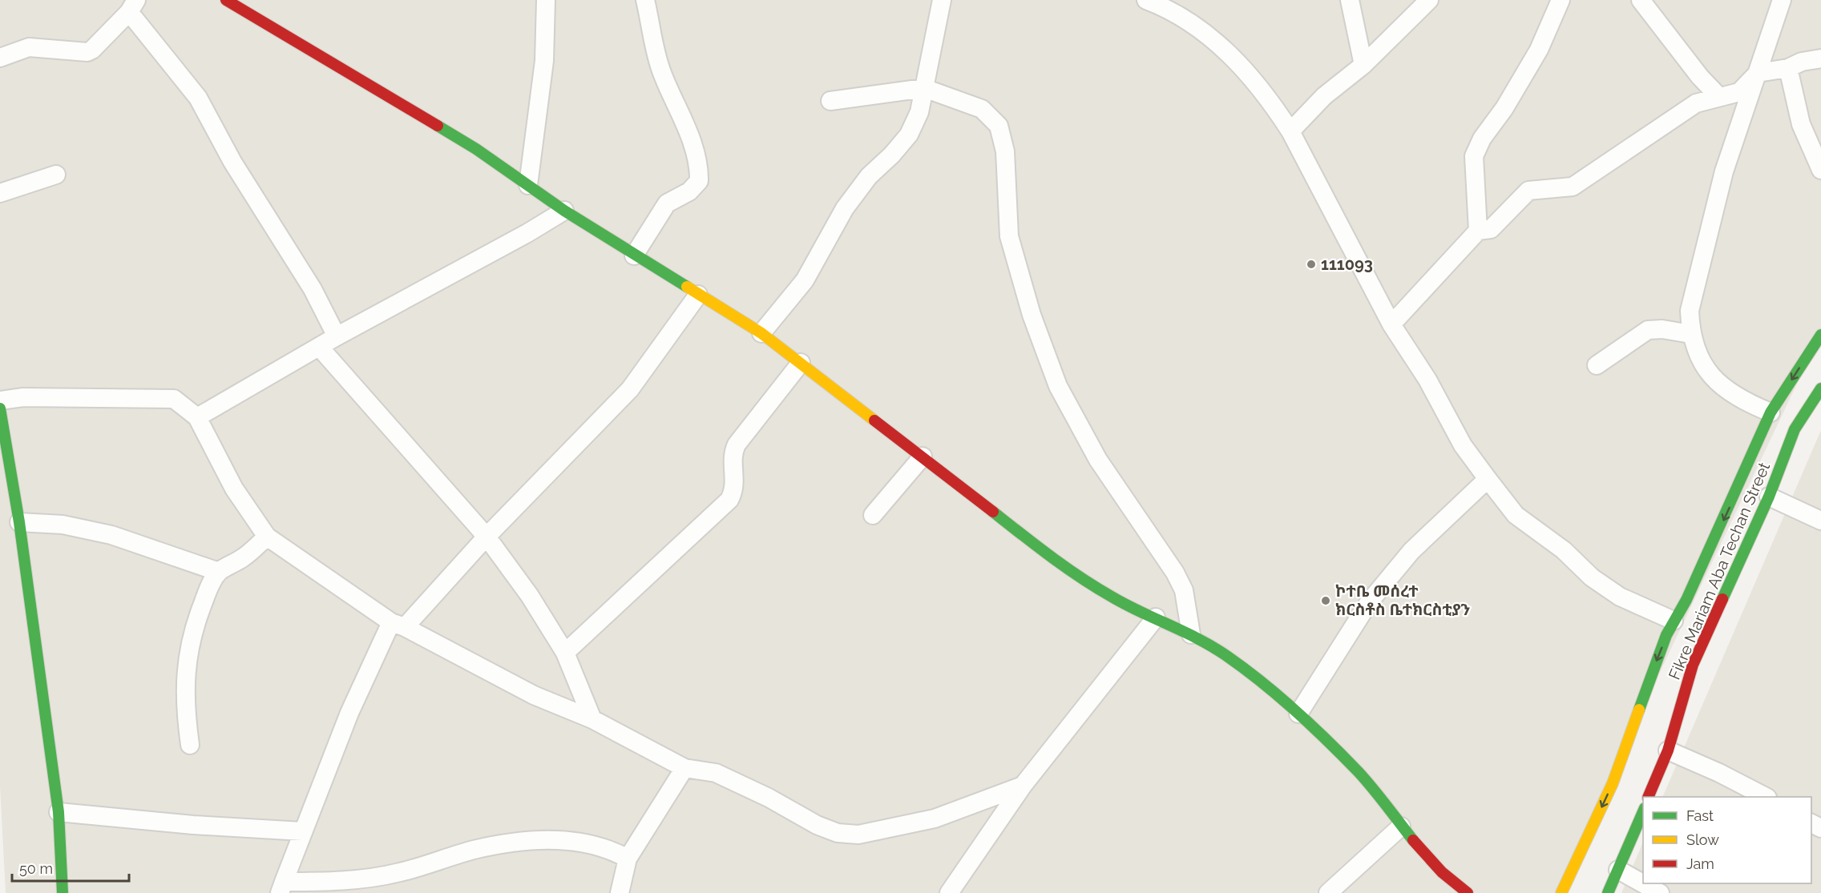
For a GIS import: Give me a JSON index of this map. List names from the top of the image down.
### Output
{
  "streets": {
    "street": ["Fikre Mariam Aba Techan Street"]
  },
  "places": ["111093", "ኮተቤ መሰረተ ክርስቶስ ቤተክርስቲያን"],
  "legend": ["Fast", "Slow", "Jam"],
  "scale_bar": "50 m"
}
